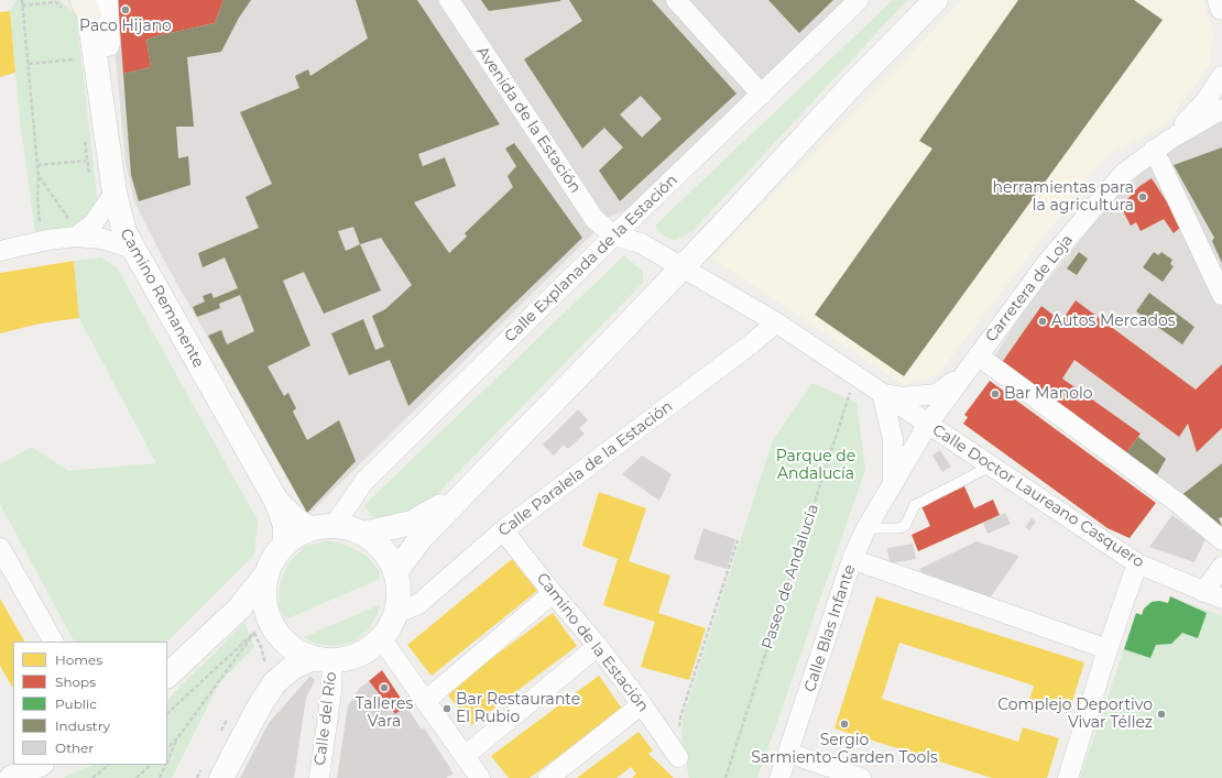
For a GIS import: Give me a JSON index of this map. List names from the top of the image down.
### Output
{
  "streets": {
    "street": [
      "Avenida de la Estación",
      "Calle Explanada de la Estación",
      "Carretera de Loja",
      "Camino Remanente",
      "Calle Paralela de la Estación",
      "Calle Doctor Laureano Casquero",
      "Calle Blas Infante",
      "Camino de la Estación",
      "Calle del Río"
    ],
    "path": ["Paseo de Andalucía"]
  },
  "crossings": [
    ["Avenida de la Estación", "Calle Explanada de la Estación"],
    ["Avenida de la Estación", "Calle Doctor Laureano Casquero"],
    ["Calle Explanada de la Estación", "Camino Remanente"],
    ["Calle Explanada de la Estación", "Calle Paralela de la Estación"],
    ["Calle Explanada de la Estación", "Calle Doctor Laureano Casquero"],
    ["Calle Explanada de la Estación", "Calle del Río"],
    ["Carretera de Loja", "Calle Doctor Laureano Casquero"],
    ["Carretera de Loja", "Calle Blas Infante"],
    ["Camino Remanente", "Calle Paralela de la Estación"],
    ["Camino Remanente", "Calle del Río"],
    ["Calle Paralela de la Estación", "Calle Doctor Laureano Casquero"],
    ["Calle Paralela de la Estación", "Camino de la Estación"],
    ["Calle Paralela de la Estación", "Calle del Río"],
    ["Calle Doctor Laureano Casquero", "Paseo de Andalucía"]
  ],
  "parks": ["Parque de Andalucía"],
  "places": [
    "Paco Hijano",
    "herramientas para la agricultura",
    "Autos Mercados",
    "Bar Manolo",
    "Talleres Vara",
    "Bar Restaurante El Rubio",
    "Complejo Deportivo Vivar Téllez",
    "Sergio Sarmiento-Garden Tools"
  ],
  "legend": [
    "Homes",
    "Shops",
    "Public",
    "Industry",
    "Other"
  ]
}
